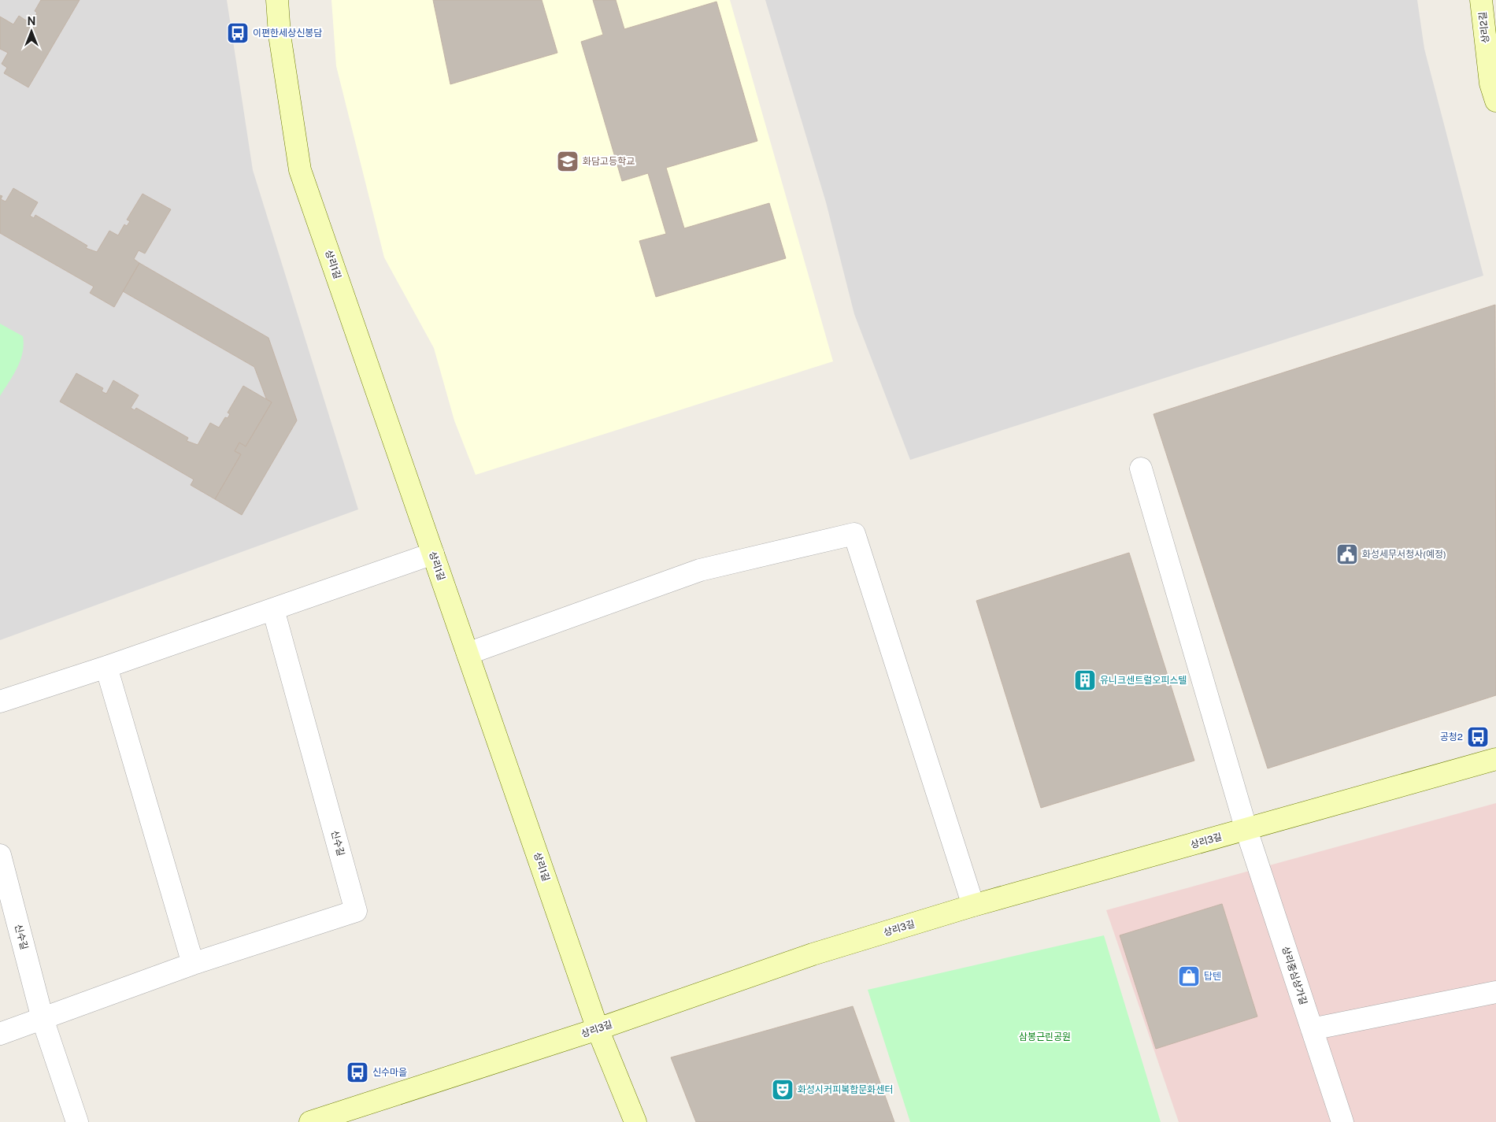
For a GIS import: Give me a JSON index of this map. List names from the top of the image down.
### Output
{
  "streets": {
    "street": [
      "상리2길",
      "상리1길",
      "상리3길",
      "신수길",
      "상리중심상가길"
    ]
  },
  "crossings": [
    ["상리1길", "상리3길"],
    ["상리3길", "상리중심상가길"]
  ],
  "parks": ["삼봉근린공원"],
  "places": {
    "bus stop": ["이편한세상신봉담", "공청2", "신수마을"],
    "school or university": ["화담고등학교"],
    "public building": ["화성세무서청사(예정)"],
    "building": ["유니크센트럴오피스텔"],
    "shop": ["탑텐"],
    "theatre": ["화성시커피복합문화센터"]
  },
  "north": "top"
}
